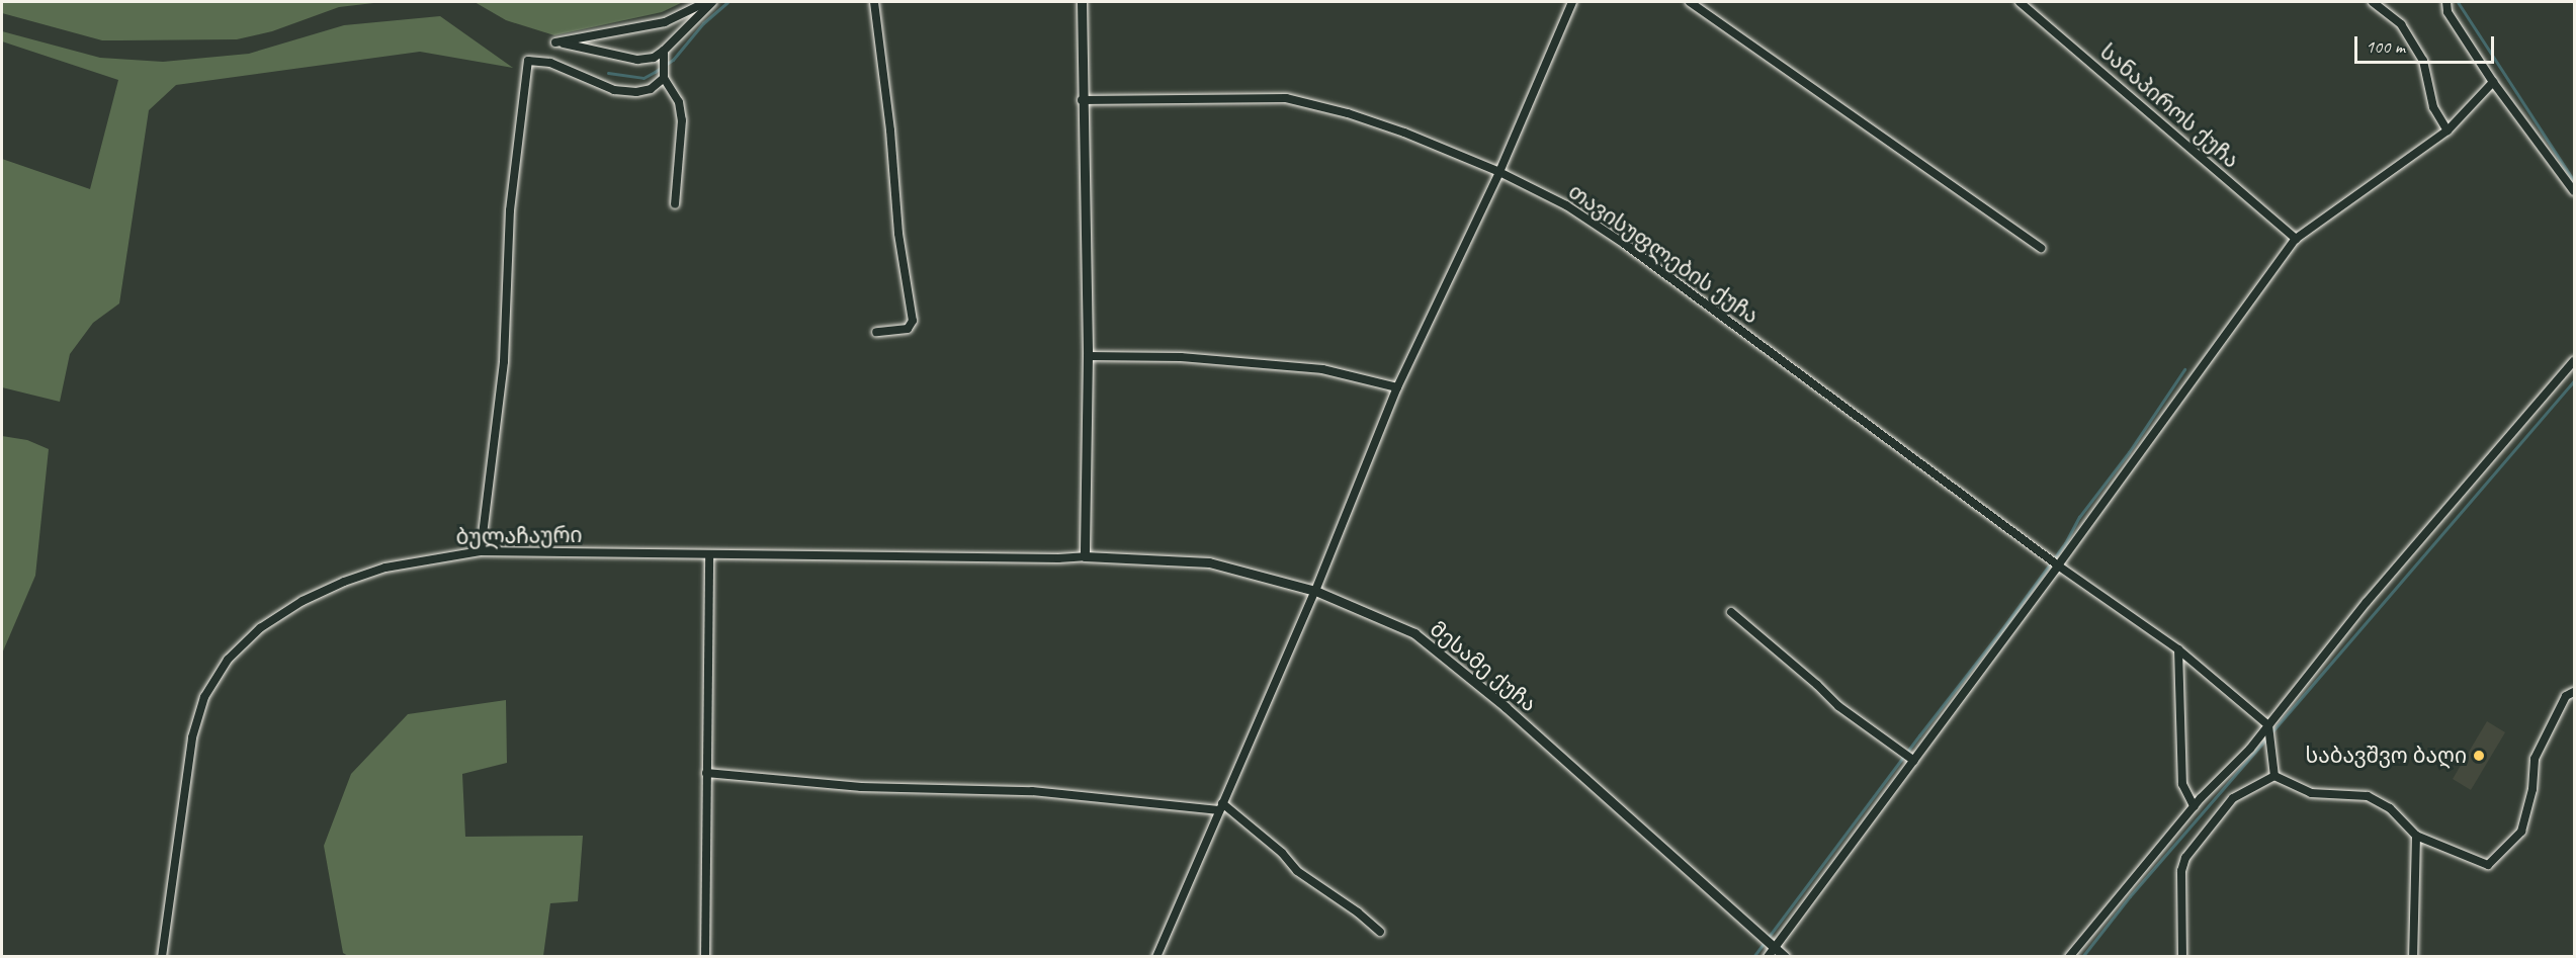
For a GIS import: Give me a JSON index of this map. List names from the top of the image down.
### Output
{
  "streets": {
    "street": [
      "სანაპიროს ქუჩა",
      "თავისუფლების ქუჩა",
      "ბულაჩაური",
      "მესამე ქუჩა"
    ]
  },
  "crossings": [
    ["ბულაჩაური", "მესამე ქუჩა"]
  ],
  "places": ["საბავშვო ბაღი"],
  "scale_bar": "100 m"
}
